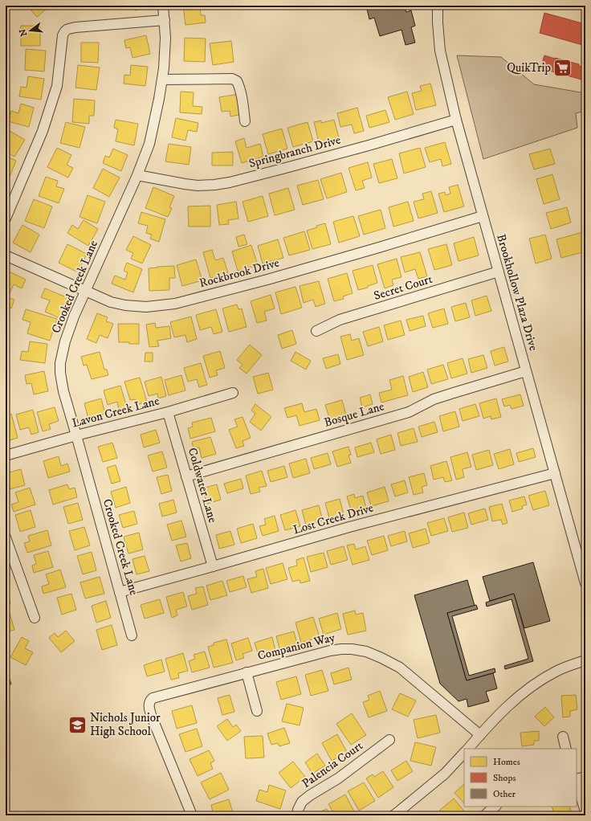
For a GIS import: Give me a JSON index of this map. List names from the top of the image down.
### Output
{
  "streets": {
    "street": [
      "Springbranch Drive",
      "Rockbrook Drive",
      "Crooked Creek Lane",
      "Secret Court",
      "Brookhollow Plaza Drive",
      "Lavon Creek Lane",
      "Bosque Lane",
      "Coldwater Lane",
      "Lost Creek Drive",
      "Companion Way",
      "Palencia Court"
    ]
  },
  "crossings": [
    ["Springbranch Drive", "Crooked Creek Lane"],
    ["Springbranch Drive", "Brookhollow Plaza Drive"],
    ["Rockbrook Drive", "Crooked Creek Lane"],
    ["Rockbrook Drive", "Brookhollow Plaza Drive"],
    ["Crooked Creek Lane", "Lavon Creek Lane"],
    ["Crooked Creek Lane", "Lost Creek Drive"],
    ["Secret Court", "Brookhollow Plaza Drive"],
    ["Brookhollow Plaza Drive", "Bosque Lane"],
    ["Brookhollow Plaza Drive", "Lost Creek Drive"],
    ["Lavon Creek Lane", "Coldwater Lane"],
    ["Bosque Lane", "Coldwater Lane"],
    ["Coldwater Lane", "Lost Creek Drive"]
  ],
  "places": {
    "supermarket": ["QuikTrip"],
    "school or university": ["Nichols Junior High School"]
  },
  "legend": ["Homes", "Shops", "Other"],
  "north": "left"
}
